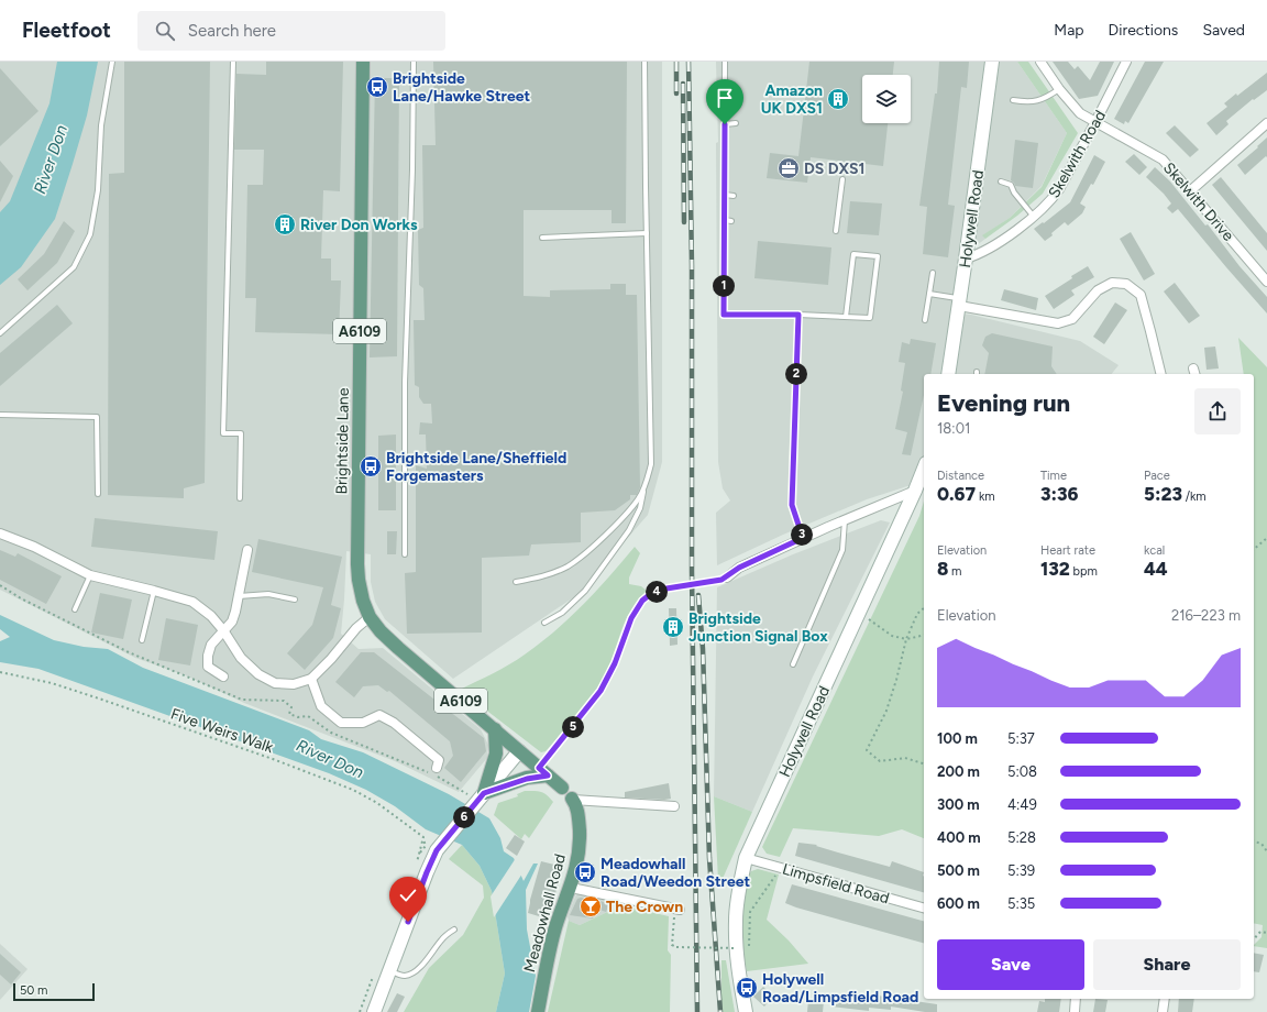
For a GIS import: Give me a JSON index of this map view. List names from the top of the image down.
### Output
{
  "streets": {
    "main road": [
      "Holywell Road",
      "A6109",
      "Brightside Lane",
      "Meadowhall Road"
    ],
    "street": ["Skelwith Road", "Skelwith Drive", "Limpsfield Road"],
    "path": ["Five Weirs Walk"]
  },
  "crossings": [
    ["Skelwith Road", "Skelwith Drive"],
    ["Skelwith Road", "Holywell Road"],
    ["Holywell Road", "Limpsfield Road"],
    ["A6109", "Brightside Lane"]
  ],
  "water": ["River Don"],
  "places": {
    "bus stop": [
      "Brightside Lane/Hawke Street",
      "Brightside Lane/Sheffield Forgemasters",
      "Meadowhall Road/Weedon Street",
      "Holywell Road/Limpsfield Road"
    ],
    "building": ["Amazon UK DXS1", "River Don Works", "Brightside Junction Signal Box"],
    "office": ["DS DXS1"],
    "bar": ["The Crown"]
  },
  "scale_bar": "50 m",
  "page": {
    "header": "Fleetfoot",
    "search": "Search here",
    "nav": ["Map", "Directions", "Saved"],
    "pins": [
      "1",
      "2",
      "3",
      "4",
      "5",
      "6"
    ],
    "heading": ["Evening run", "18:01"],
    "stats": [
      ["Distance", "0.67 km"],
      ["Time", "3:36"],
      ["Pace", "5:23 /km"],
      ["Elevation", "8 m"],
      ["Heart rate", "132 bpm"],
      ["kcal", "44"]
    ],
    "chart": ["Elevation", "216–223 m"],
    "list": [
      {
        "name": "100 m",
        "note": "5:37"
      },
      {
        "name": "200 m",
        "note": "5:08"
      },
      {
        "name": "300 m",
        "note": "4:49"
      },
      {
        "name": "400 m",
        "note": "5:28"
      },
      {
        "name": "500 m",
        "note": "5:39"
      },
      {
        "name": "600 m",
        "note": "5:35"
      }
    ],
    "buttons": ["Save", "Share"],
    "scale": "50 m"
  }
}
